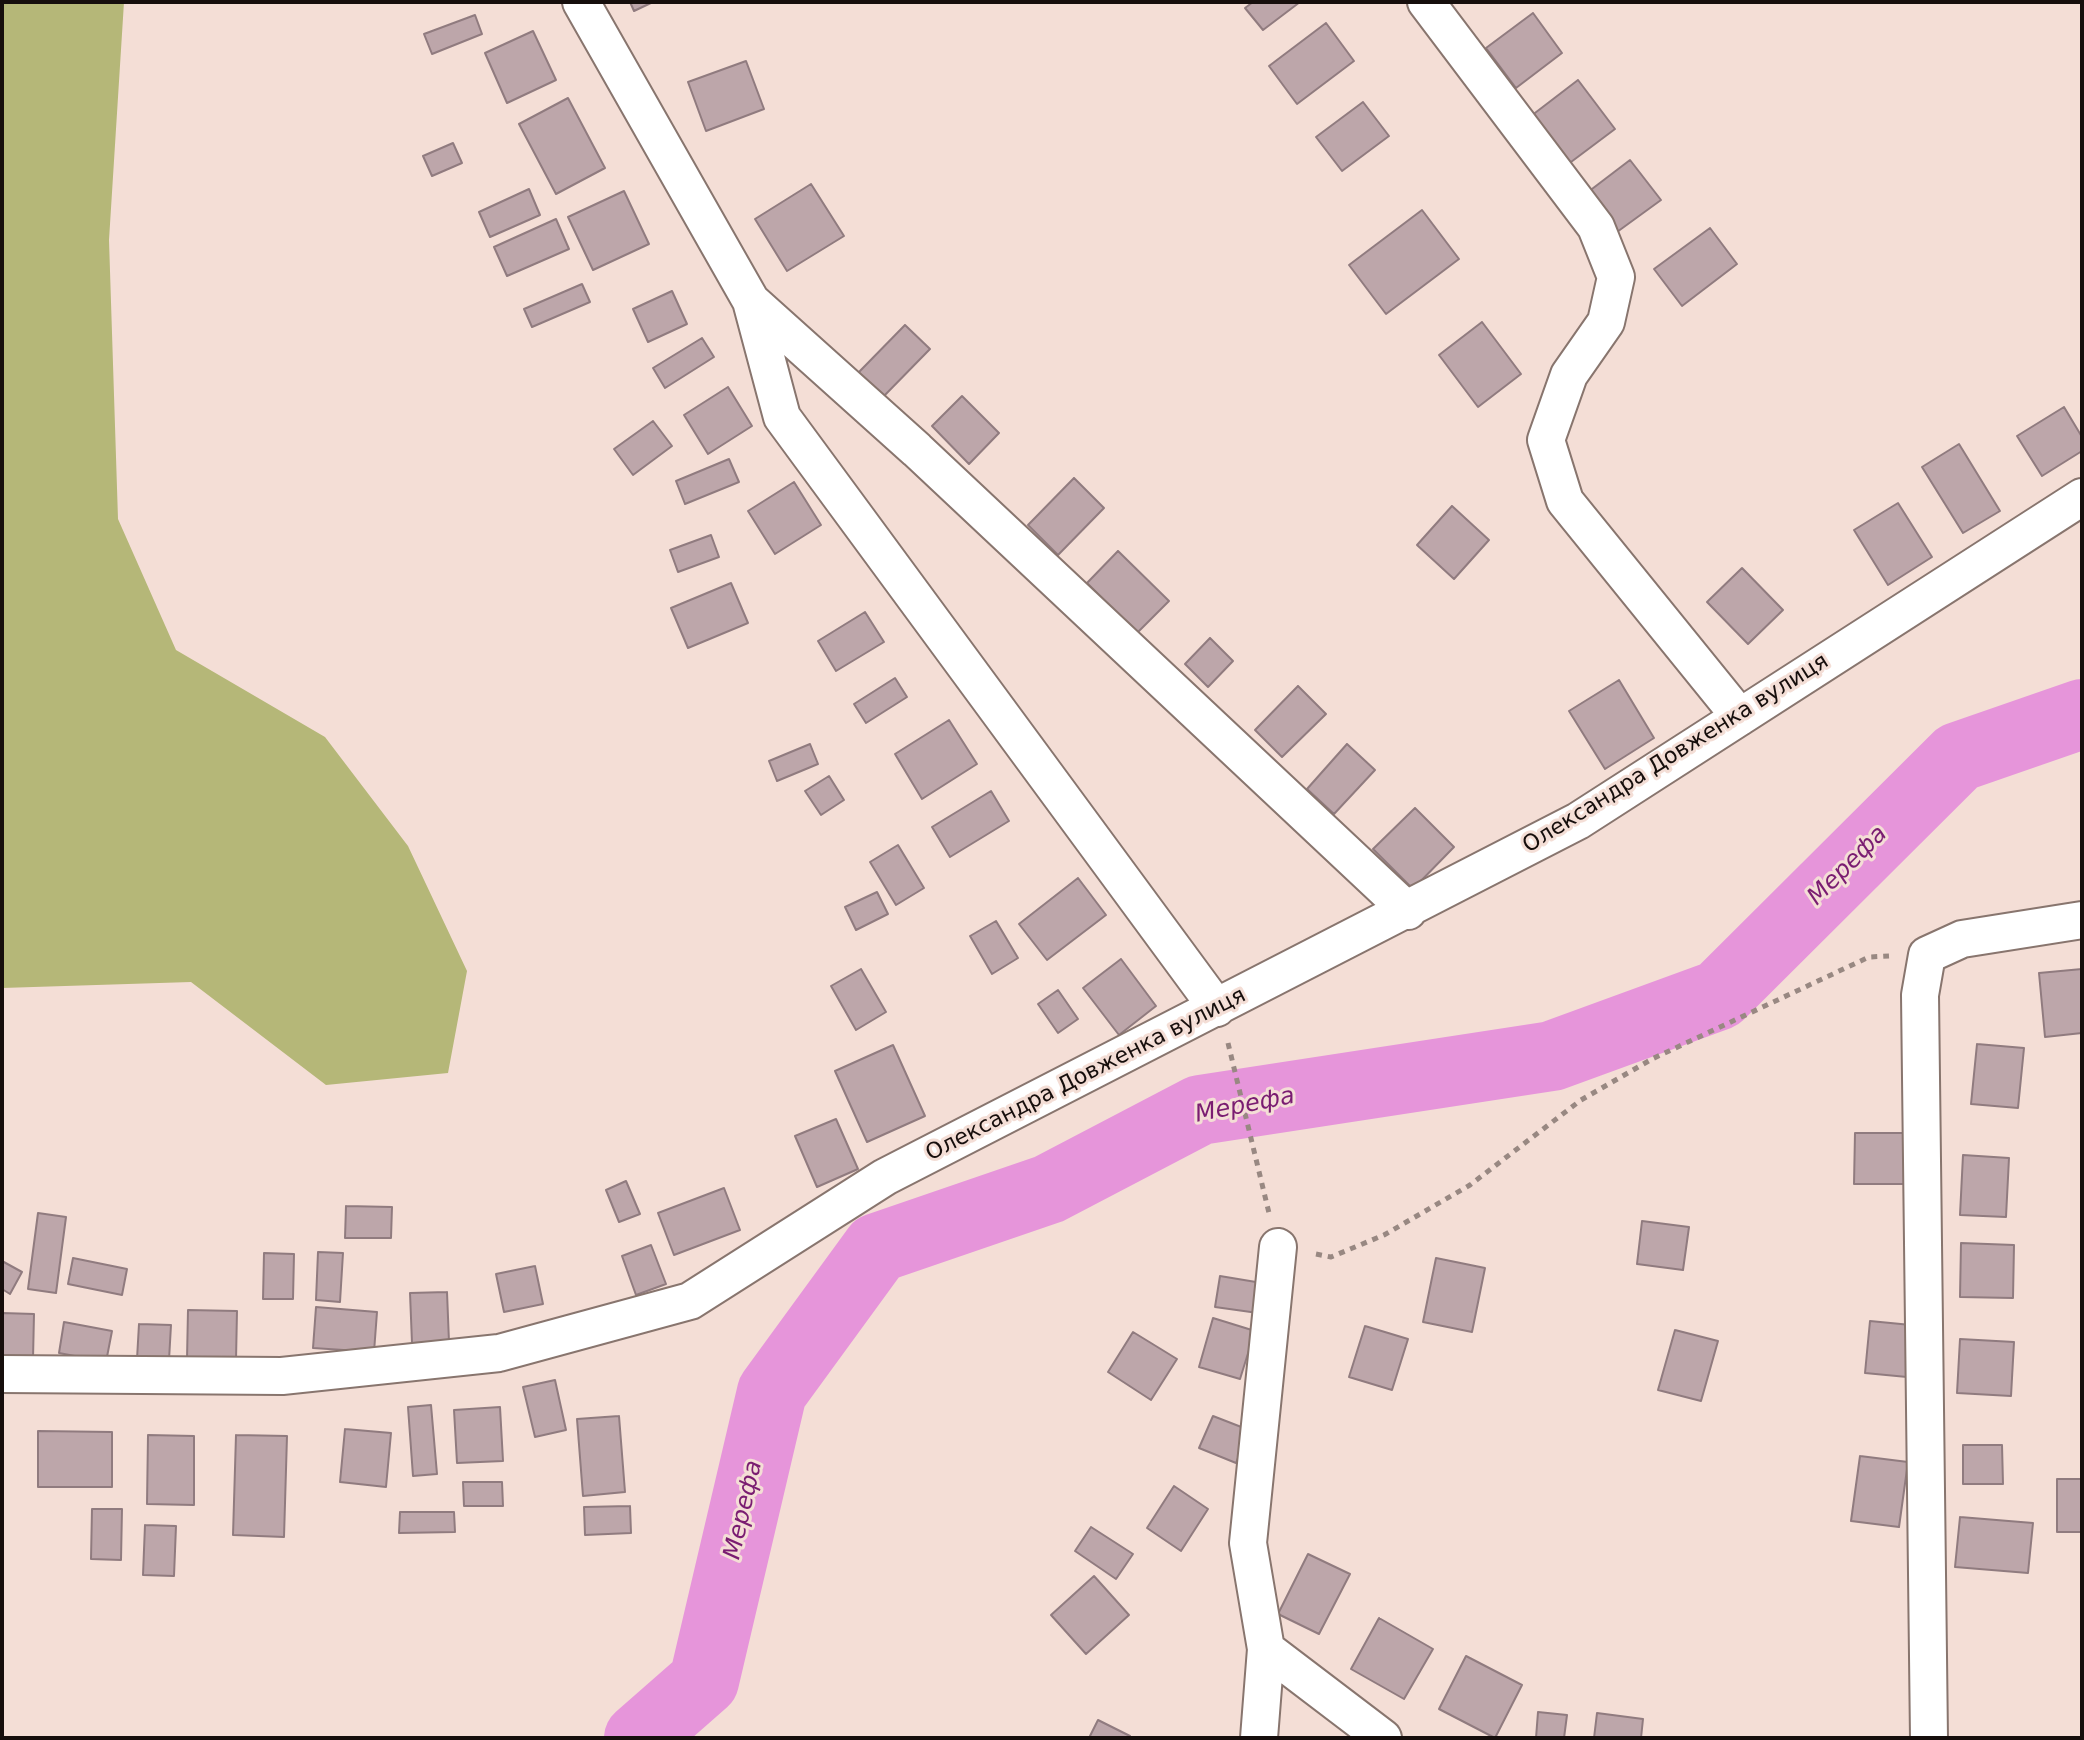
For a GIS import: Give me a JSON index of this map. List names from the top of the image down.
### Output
{
  "streets": {
    "street": ["Олександра Довженка вулиця"]
  },
  "water": ["Мерефа"]
}
